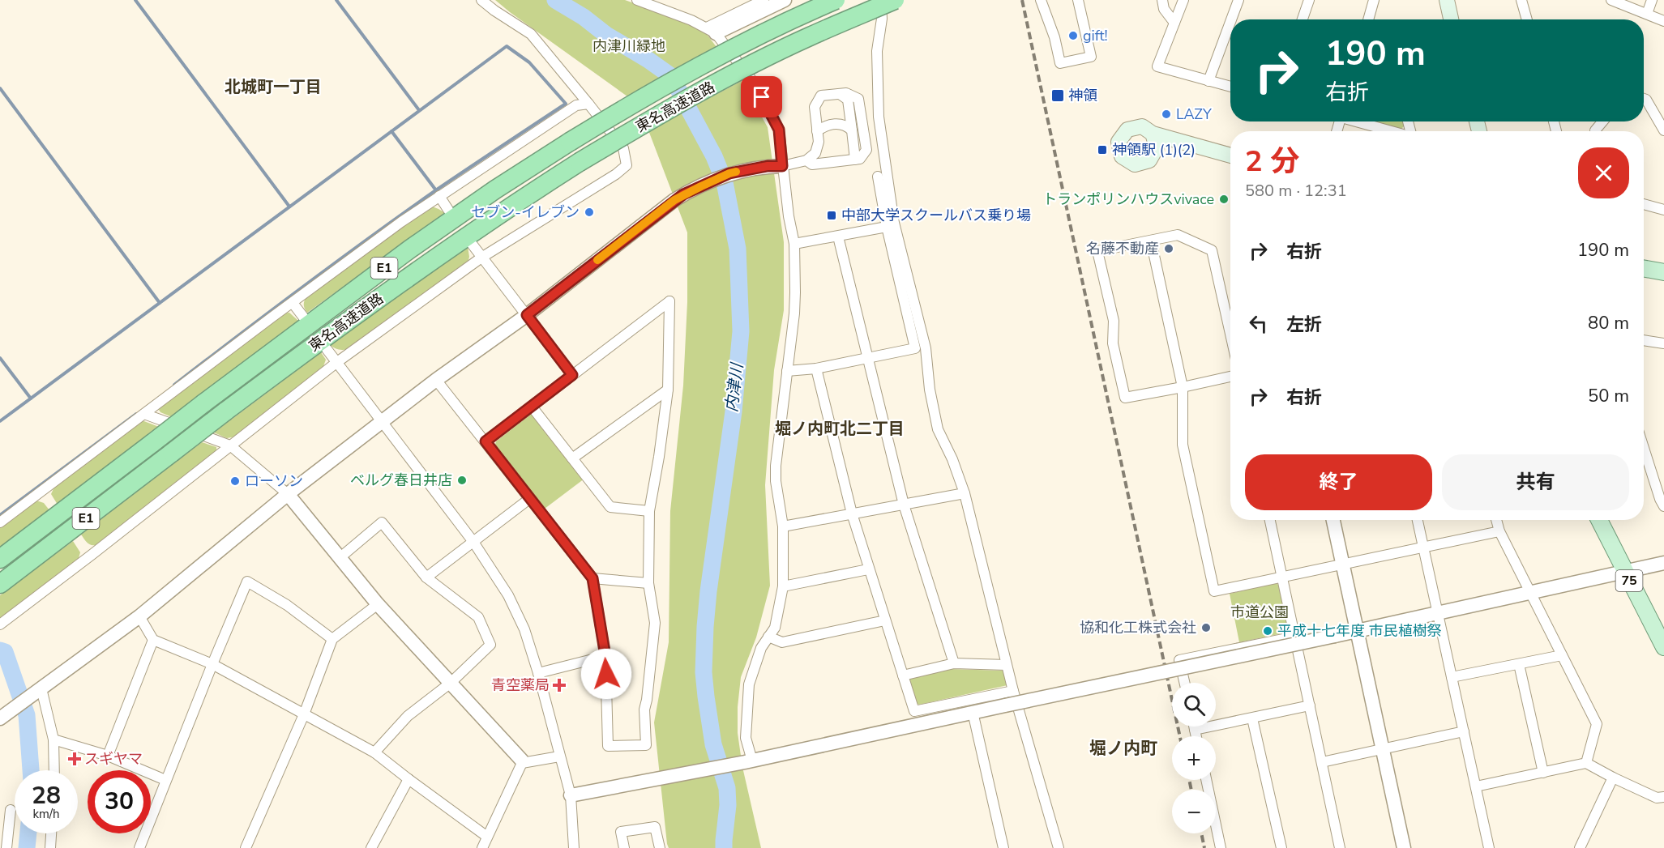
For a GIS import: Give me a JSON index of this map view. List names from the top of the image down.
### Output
{
  "streets": {
    "highway": ["東名高速道路", "E1"],
    "main road": ["75"]
  },
  "districts": ["北城町一丁目", "堀ノ内町北二丁目", "堀ノ内町"],
  "water": ["内津川"],
  "parks": ["内津川緑地", "市道公園"],
  "places": {
    "other": [
      "gift!",
      "LAZY",
      "トランポリンハウスvivace",
      "セブン-イレブン",
      "名藤不動産",
      "ベルグ春日井店",
      "ローソン",
      "協和化工株式会社",
      "平成十七年度 市民植樹祭"
    ],
    "transit": ["神領", "神領駅 (1)(2)", "中部大学スクールバス乗り場"],
    "health": ["青空薬局", "スギヤマ"]
  },
  "page": {
    "turn": ["190 m", "右折"],
    "heading": ["2 分", "580 m · 12:31"],
    "list": [
      {
        "name": "右折",
        "value": "190 m"
      },
      {
        "name": "左折",
        "value": "80 m"
      },
      {
        "name": "右折",
        "value": "50 m"
      }
    ],
    "buttons": ["終了", "共有"],
    "map_buttons": ["+", "−"],
    "speed": "28 km/h",
    "limit": "30"
  }
}
